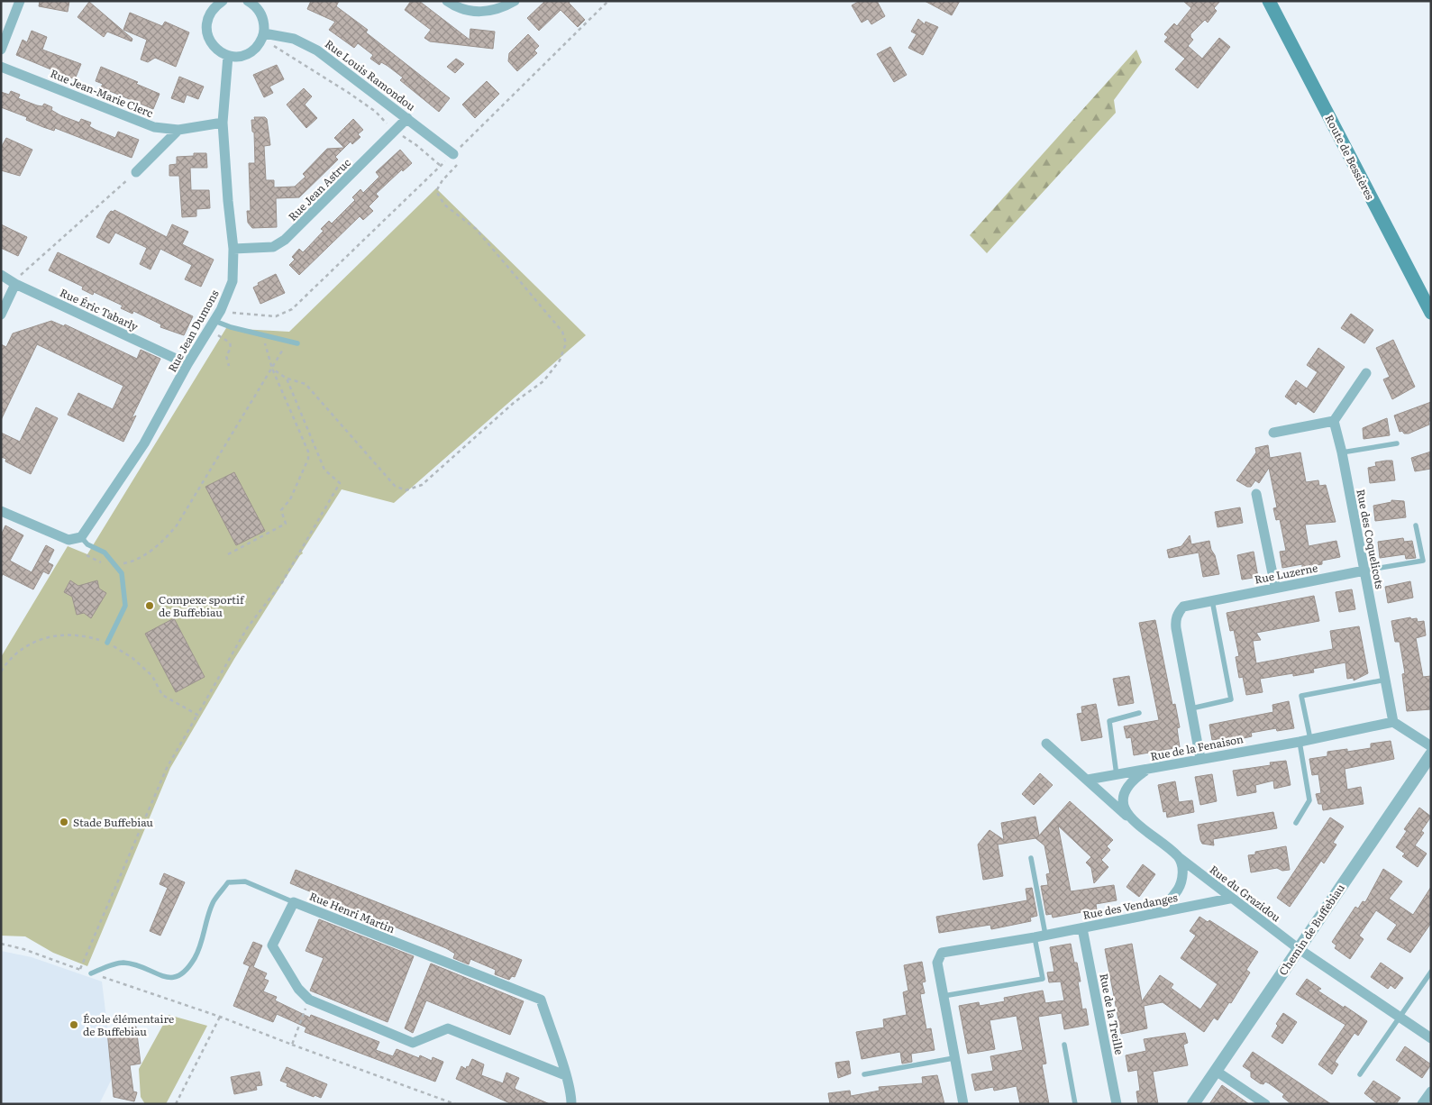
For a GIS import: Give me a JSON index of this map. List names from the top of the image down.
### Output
{
  "streets": {
    "main road": ["Route de Bessières"],
    "street": [
      "Rue Louis Ramondou",
      "Rue Jean-Marie Clerc",
      "Rue Jean Astruc",
      "Rue Éric Tabarly",
      "Rue Jean Dumons",
      "Rue des Coquelicots",
      "Rue Luzerne",
      "Rue de la Fenaison",
      "Rue du Grazidou",
      "Rue des Vendanges",
      "Rue Henri Martin",
      "Chemin de Buffebiau",
      "Rue de la Treille"
    ]
  },
  "crossings": [
    ["Rue Louis Ramondou", "Rue Jean Astruc"],
    ["Rue Jean-Marie Clerc", "Rue Jean Dumons"],
    ["Rue Jean Astruc", "Rue Jean Dumons"],
    ["Rue Éric Tabarly", "Rue Jean Dumons"],
    ["Rue des Coquelicots", "Rue Luzerne"],
    ["Rue des Coquelicots", "Rue de la Fenaison"],
    ["Rue Luzerne", "Rue de la Fenaison"],
    ["Rue de la Fenaison", "Rue du Grazidou"],
    ["Rue du Grazidou", "Rue des Vendanges"],
    ["Rue du Grazidou", "Chemin de Buffebiau"],
    ["Rue des Vendanges", "Rue de la Treille"]
  ],
  "places": ["Compexe sportif de Buffebiau", "Stade Buffebiau", "École élémentaire de Buffebiau"]
}
